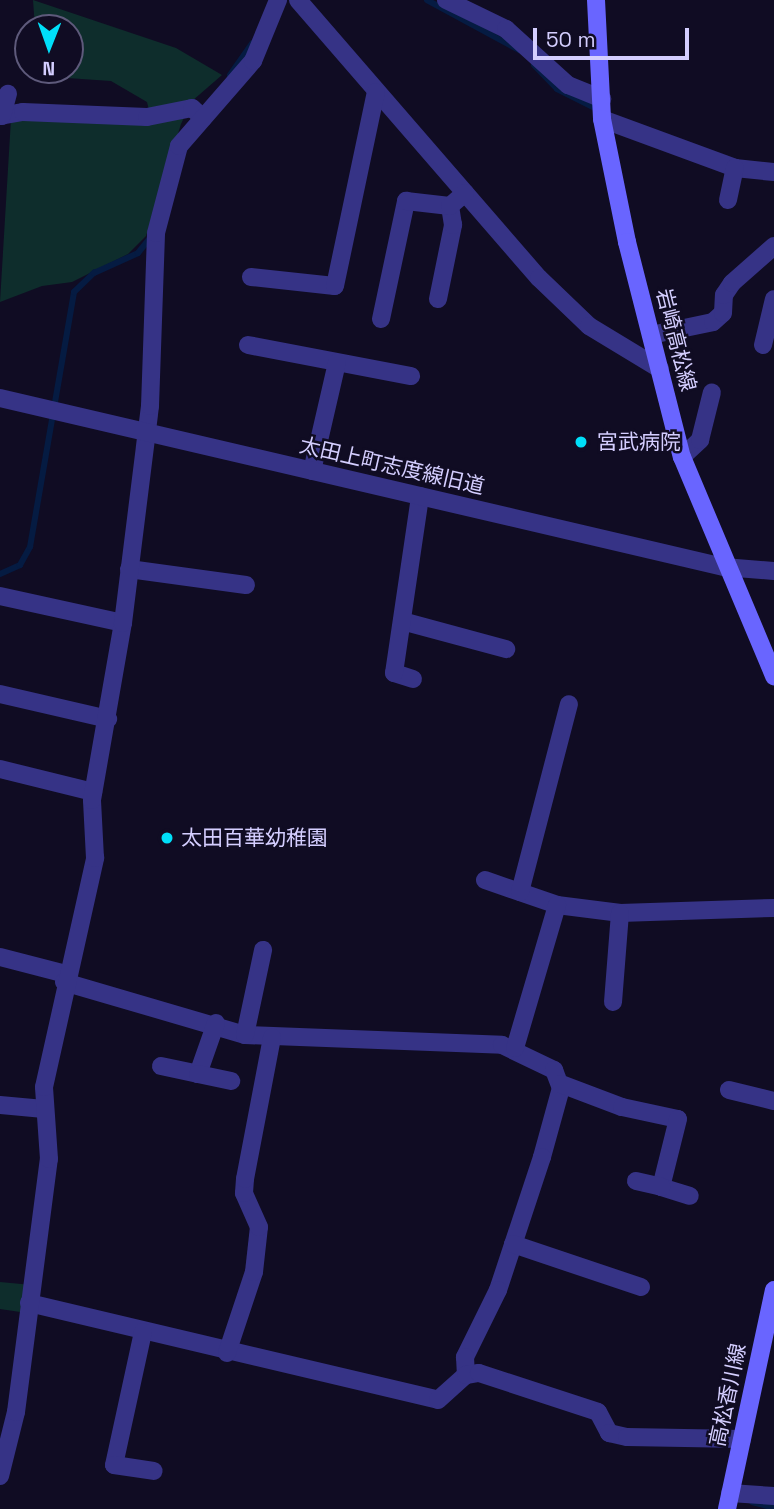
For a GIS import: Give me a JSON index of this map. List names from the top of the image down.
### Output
{
  "streets": {
    "main road": ["岩崎高松線", "高松香川線"],
    "street": ["太田上町志度線旧道"]
  },
  "crossings": [
    ["岩崎高松線", "太田上町志度線旧道"]
  ],
  "places": ["宮武病院", "太田百華幼稚園"],
  "scale_bar": "50 m",
  "north": "bottom"
}
